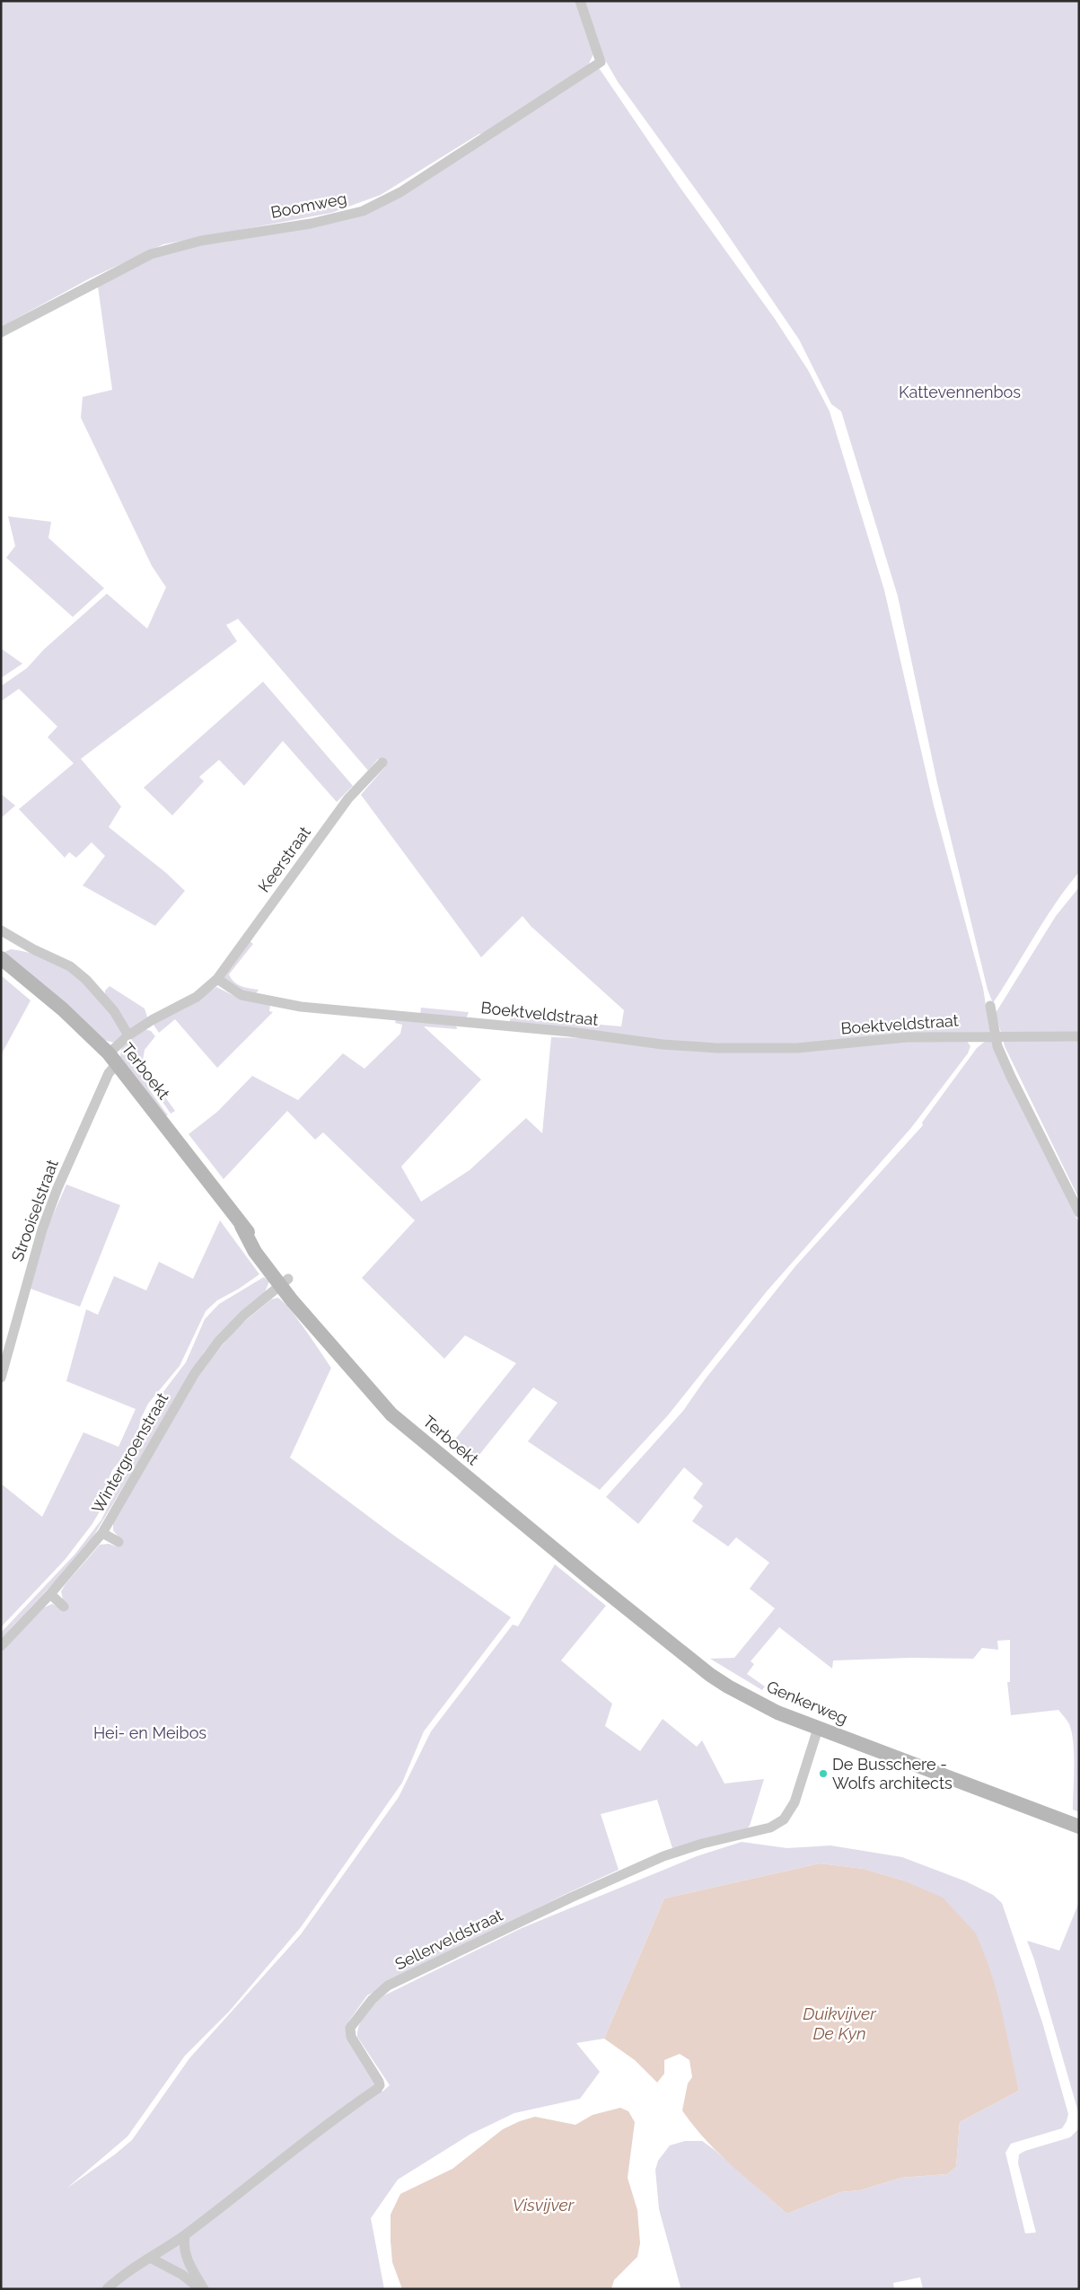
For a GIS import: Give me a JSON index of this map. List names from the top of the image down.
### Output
{
  "streets": {
    "main road": ["Terboekt", "Genkerweg"],
    "street": [
      "Boomweg",
      "Keerstraat",
      "Boektveldstraat",
      "Strooiselstraat",
      "Wintergroenstraat",
      "Sellerveldstraat"
    ]
  },
  "crossings": [
    ["Keerstraat", "Boektveldstraat"],
    ["Terboekt", "Strooiselstraat"],
    ["Terboekt", "Wintergroenstraat"],
    ["Terboekt", "Genkerweg"],
    ["Genkerweg", "Sellerveldstraat"]
  ],
  "water": ["Duikvijver De Kyn", "Visvijver"],
  "parks": ["Kattevennenbos", "Hei- en Meibos"],
  "places": ["De Busschere - Wolfs architects"]
}
